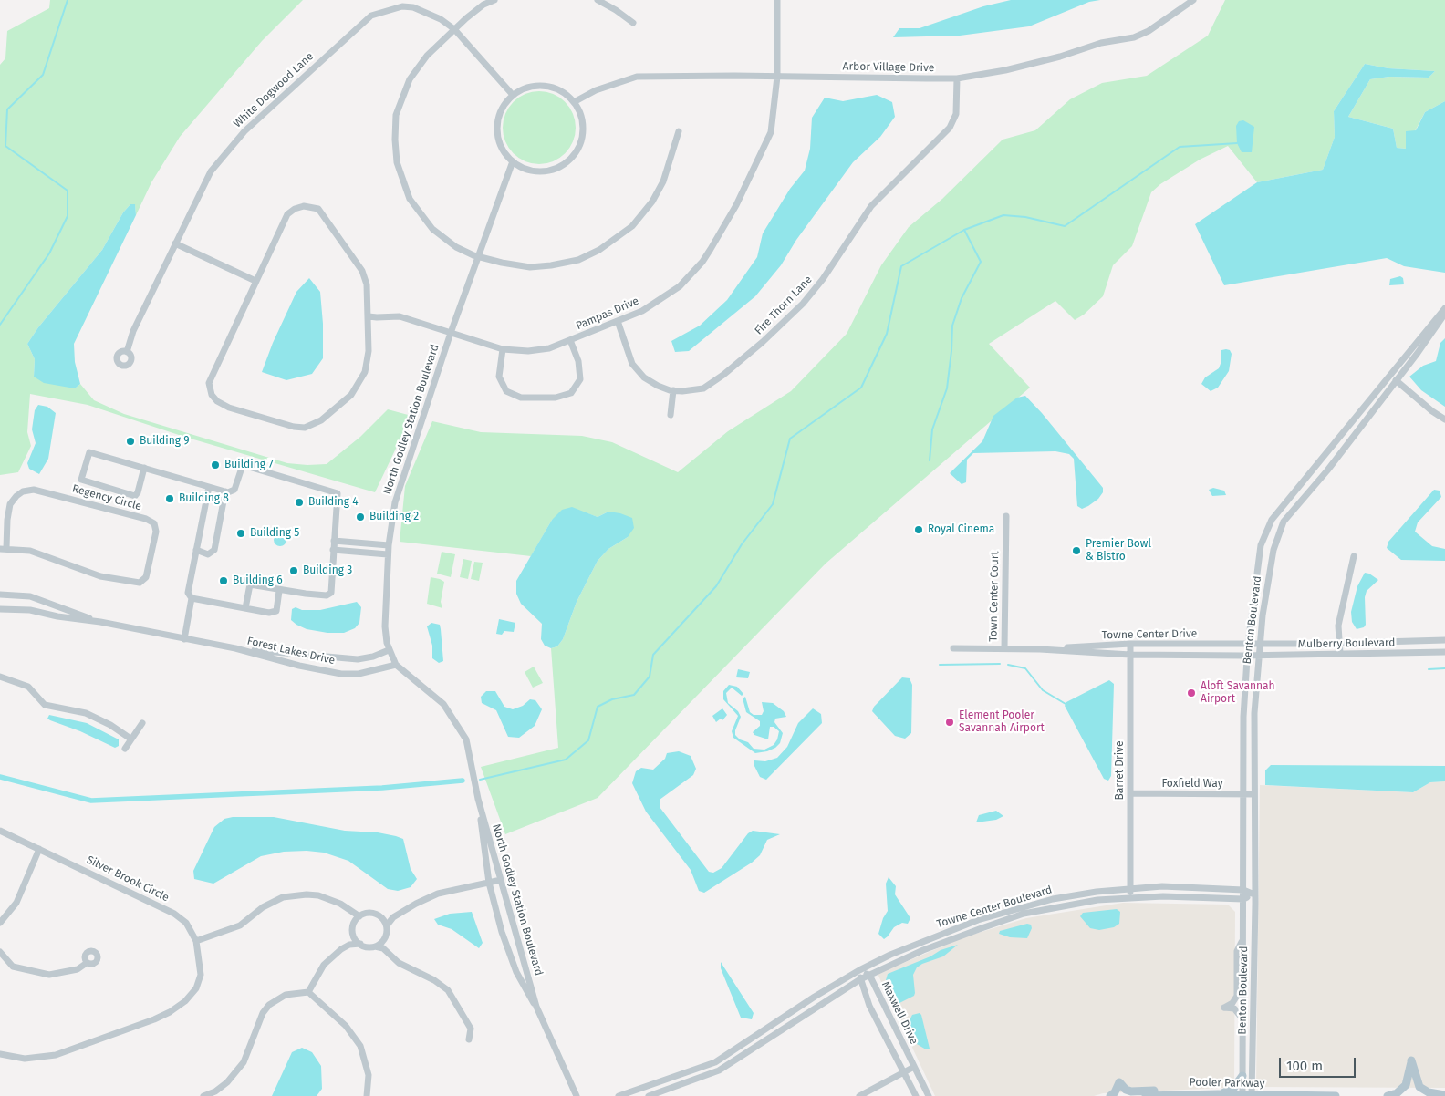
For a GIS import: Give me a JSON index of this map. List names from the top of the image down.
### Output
{
  "streets": {
    "main road": ["Pooler Parkway"],
    "street": [
      "Arbor Village Drive",
      "White Dogwood Lane",
      "Fire Thorn Lane",
      "Pampas Drive",
      "North Godley Station Boulevard",
      "Regency Circle",
      "Town Center Court",
      "Benton Boulevard",
      "Towne Center Drive",
      "Mulberry Boulevard",
      "Forest Lakes Drive",
      "Barret Drive",
      "Foxfield Way",
      "Silver Brook Circle",
      "Towne Center Boulevard",
      "Maxwell Drive"
    ]
  },
  "crossings": [
    ["Arbor Village Drive", "White Dogwood Lane"],
    ["Arbor Village Drive", "Fire Thorn Lane"],
    ["Arbor Village Drive", "Pampas Drive"],
    ["Arbor Village Drive", "North Godley Station Boulevard"],
    ["White Dogwood Lane", "North Godley Station Boulevard"],
    ["Fire Thorn Lane", "Pampas Drive"],
    ["Pampas Drive", "North Godley Station Boulevard"],
    ["North Godley Station Boulevard", "Forest Lakes Drive"],
    ["Town Center Court", "Towne Center Drive"],
    ["Benton Boulevard", "Towne Center Drive"],
    ["Benton Boulevard", "Mulberry Boulevard"],
    ["Benton Boulevard", "Foxfield Way"],
    ["Benton Boulevard", "Towne Center Boulevard"],
    ["Benton Boulevard", "Pooler Parkway"],
    ["Towne Center Drive", "Mulberry Boulevard"],
    ["Towne Center Drive", "Barret Drive"],
    ["Barret Drive", "Foxfield Way"],
    ["Barret Drive", "Towne Center Boulevard"],
    ["Towne Center Boulevard", "Maxwell Drive"]
  ],
  "places": [
    "Building 9",
    "Building 7",
    "Building 8",
    "Building 4",
    "Building 2",
    "Royal Cinema",
    "Building 5",
    "Premier Bowl & Bistro",
    "Building 3",
    "Building 6",
    "Aloft Savannah Airport",
    "Element Pooler Savannah Airport"
  ],
  "scale_bar": "100 m"
}
